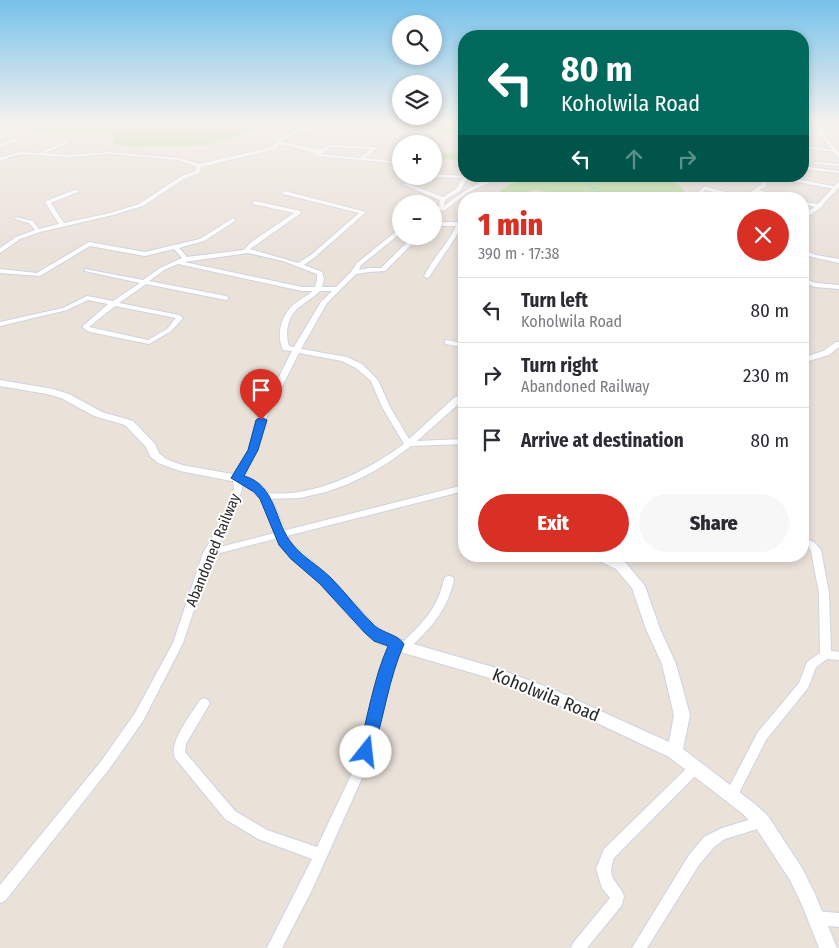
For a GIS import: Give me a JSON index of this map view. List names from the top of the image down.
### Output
{
  "streets": {
    "street": ["Abandoned Railway", "Koholwila Road"]
  },
  "crossings": [
    ["Abandoned Railway", "Koholwila Road"]
  ],
  "page": {
    "map_buttons": ["+", "−"],
    "turn": ["80 m", "Koholwila Road"],
    "heading": ["1 min", "390 m · 17:38"],
    "list": [
      {
        "name": "Turn left",
        "note": "Koholwila Road",
        "value": "80 m"
      },
      {
        "name": "Turn right",
        "note": "Abandoned Railway",
        "value": "230 m"
      },
      {
        "name": "Arrive at destination",
        "value": "80 m"
      }
    ],
    "buttons": ["Exit", "Share"]
  }
}
